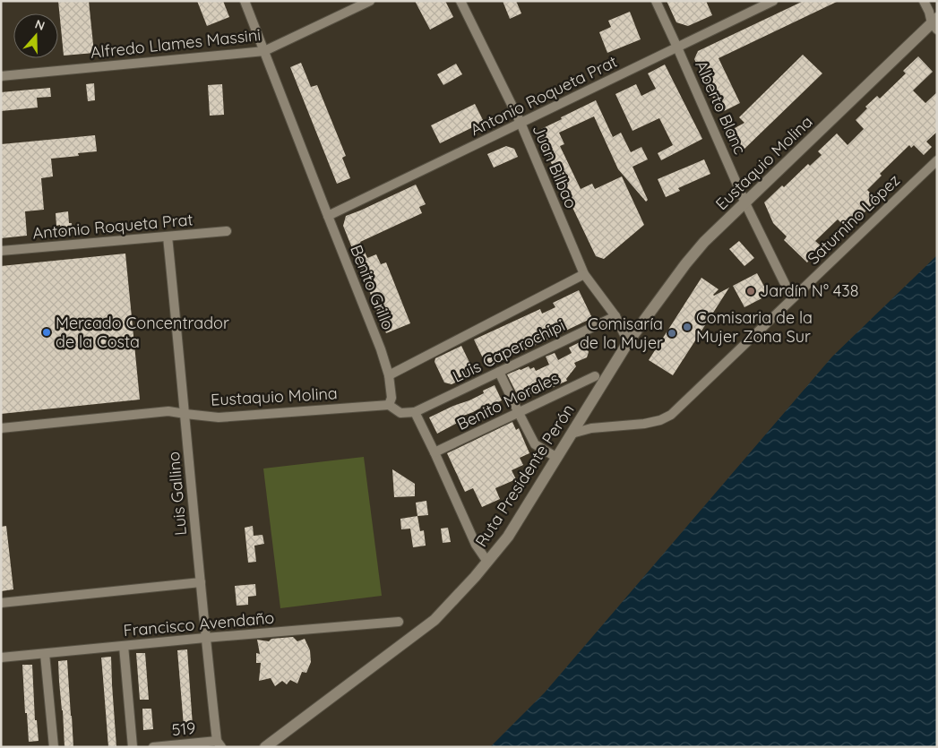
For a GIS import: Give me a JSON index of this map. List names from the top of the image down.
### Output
{
  "streets": {
    "main road": ["Eustaquio Molina", "Ruta Presidente Perón"],
    "street": [
      "Alfredo Llames Massini",
      "Antonio Roqueta Prat",
      "Alberto Blanc",
      "Juan Bilbao",
      "Saturnino López",
      "Benito Grillo",
      "Luis Caperochipi",
      "Benito Morales",
      "Luis Gallino",
      "Francisco Avendaño",
      "519"
    ]
  },
  "crossings": [
    ["Alfredo Llames Massini", "Benito Grillo"],
    ["Antonio Roqueta Prat", "Alberto Blanc"],
    ["Antonio Roqueta Prat", "Juan Bilbao"],
    ["Antonio Roqueta Prat", "Benito Grillo"],
    ["Antonio Roqueta Prat", "Luis Gallino"],
    ["Alberto Blanc", "Eustaquio Molina"],
    ["Alberto Blanc", "Saturnino López"],
    ["Eustaquio Molina", "Juan Bilbao"],
    ["Eustaquio Molina", "Benito Grillo"],
    ["Eustaquio Molina", "Ruta Presidente Perón"],
    ["Eustaquio Molina", "Luis Gallino"],
    ["Juan Bilbao", "Luis Caperochipi"],
    ["Juan Bilbao", "Ruta Presidente Perón"],
    ["Saturnino López", "Ruta Presidente Perón"],
    ["Luis Gallino", "Francisco Avendaño"],
    ["Luis Gallino", "519"]
  ],
  "places": [
    "Jardín N° 438",
    "Comisaria de la Mujer Zona Sur",
    "Mercado Concentrador de la Costa",
    "Comisaría de la Mujer"
  ],
  "north": "top"
}
